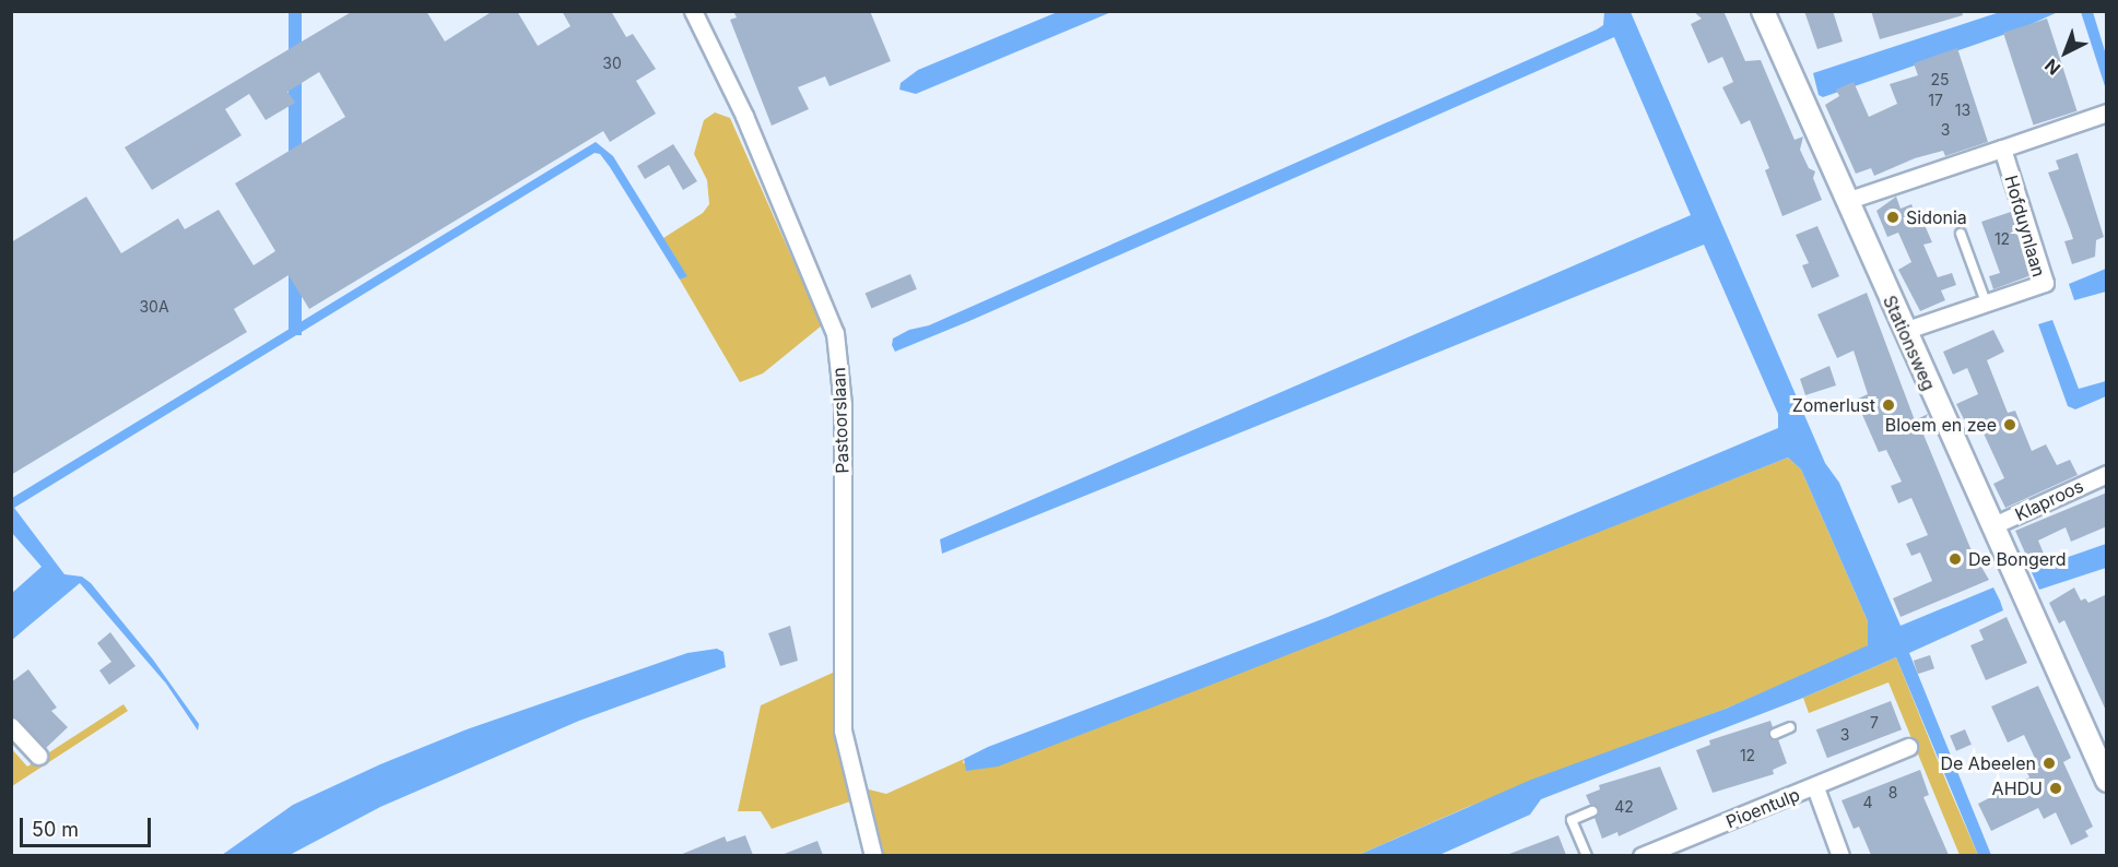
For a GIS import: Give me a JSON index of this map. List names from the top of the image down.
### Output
{
  "streets": {
    "street": [
      "Hofduynlaan",
      "Stationsweg",
      "Pastoorslaan",
      "Klaproos",
      "Pioentulp"
    ]
  },
  "crossings": [
    ["Hofduynlaan", "Stationsweg"],
    ["Stationsweg", "Klaproos"]
  ],
  "places": [
    "Sidonia",
    "Zomerlust",
    "Bloem en zee",
    "De Bongerd",
    "De Abeelen",
    "AHDU"
  ],
  "house_numbers": [
    "30",
    "25",
    "17",
    "13",
    "3",
    "12",
    "30A",
    "7",
    "3",
    "12",
    "8",
    "4",
    "42"
  ],
  "scale_bar": "50 m",
  "north": "bottom left"
}
